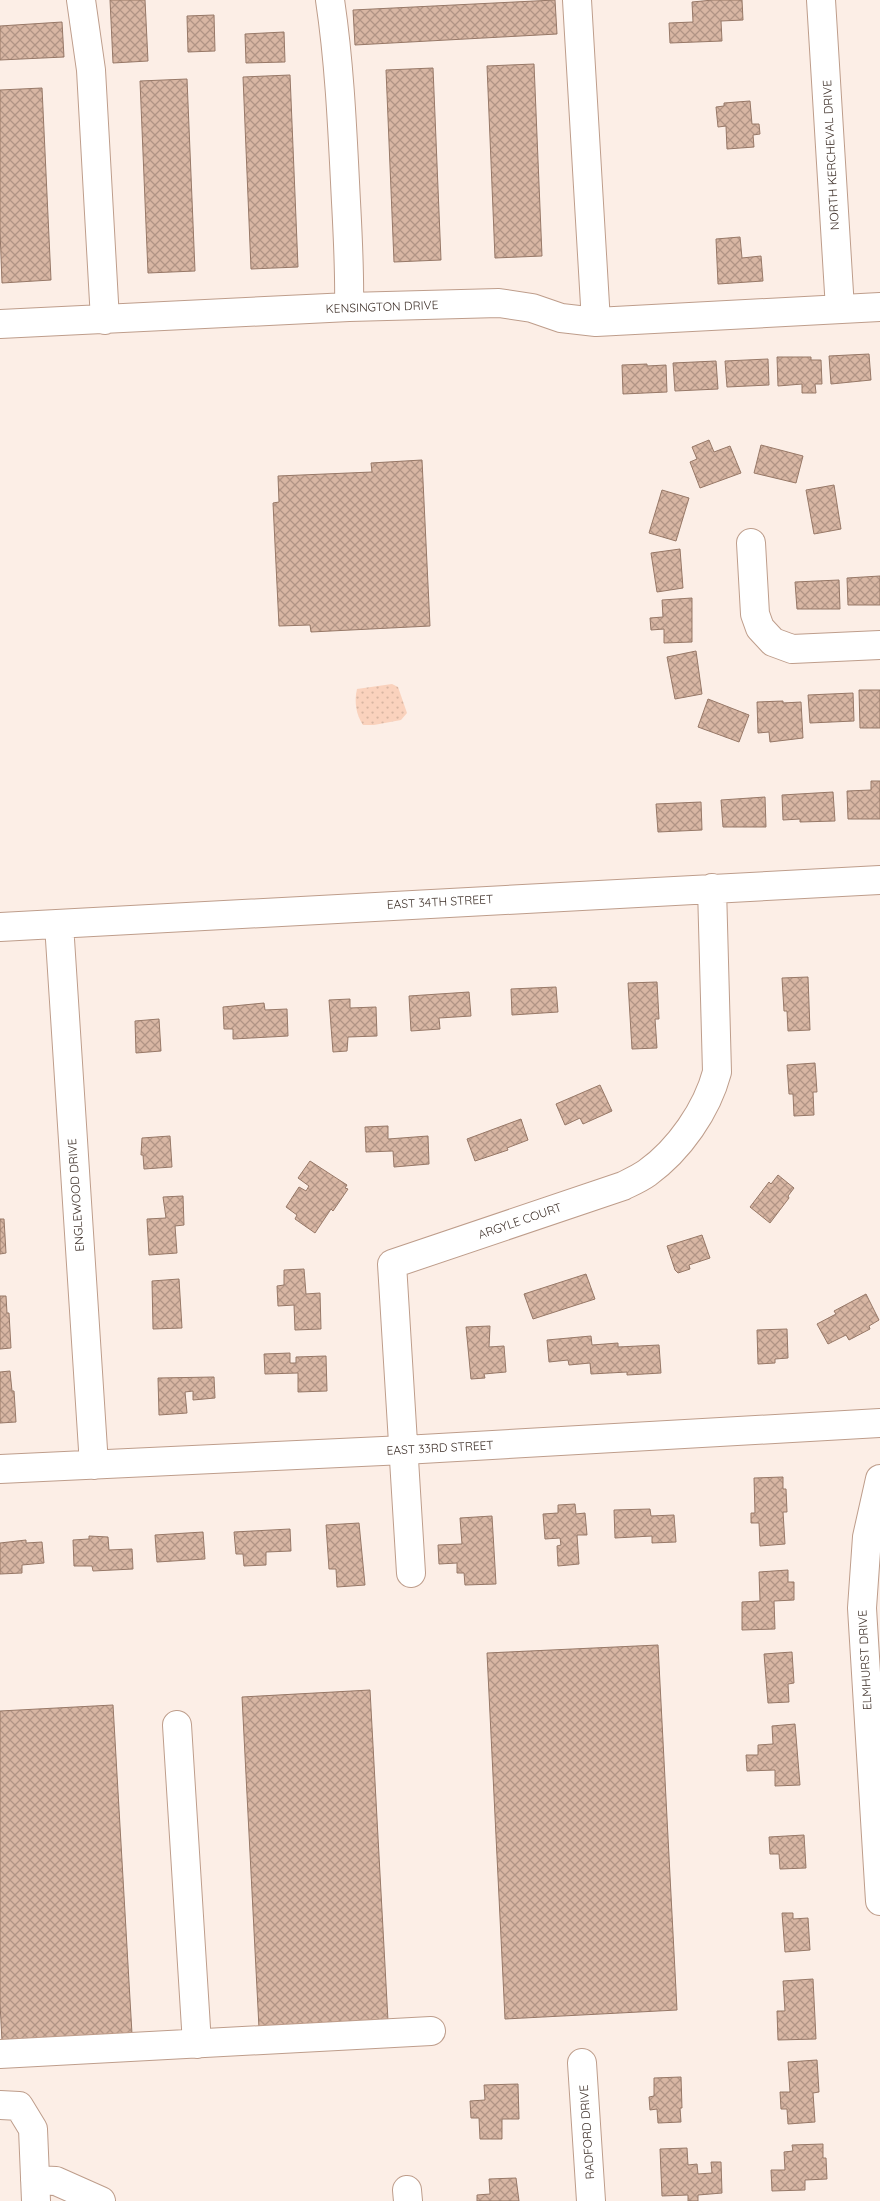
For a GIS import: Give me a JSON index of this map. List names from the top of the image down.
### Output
{
  "streets": {
    "street": [
      "NORTH KERCHEVAL DRIVE",
      "KENSINGTON DRIVE",
      "EAST 34TH STREET",
      "ENGLEWOOD DRIVE",
      "ARGYLE COURT",
      "EAST 33RD STREET",
      "ELMHURST DRIVE",
      "RADFORD DRIVE"
    ]
  },
  "crossings": [
    ["NORTH KERCHEVAL DRIVE", "KENSINGTON DRIVE"],
    ["EAST 34TH STREET", "ENGLEWOOD DRIVE"],
    ["EAST 34TH STREET", "ARGYLE COURT"],
    ["ENGLEWOOD DRIVE", "EAST 33RD STREET"],
    ["ARGYLE COURT", "EAST 33RD STREET"]
  ]
}
